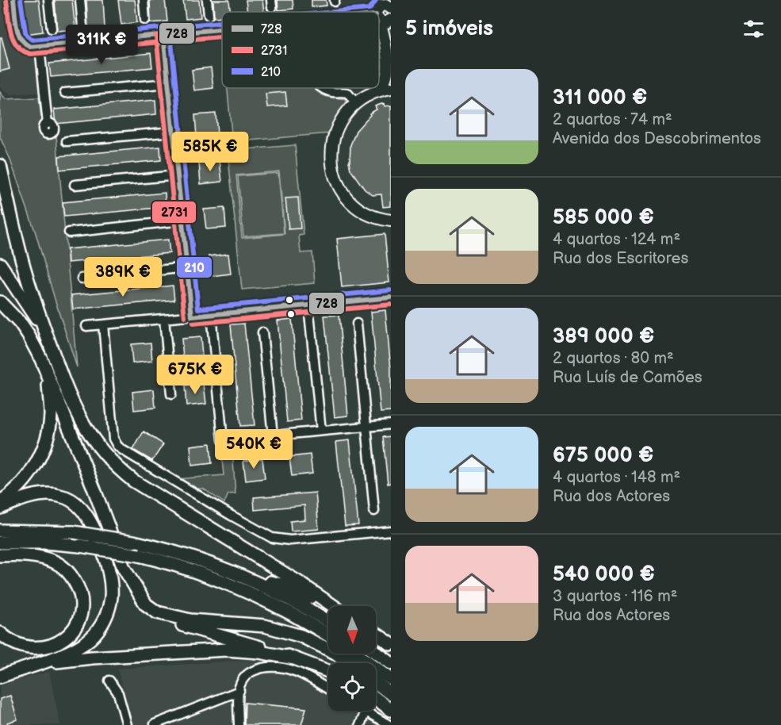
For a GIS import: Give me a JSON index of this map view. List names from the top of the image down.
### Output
{
  "lines": ["transit line 728", "transit line 210", "transit line 2731"],
  "legend": ["728", "2731", "210"],
  "north": "bottom",
  "page": {
    "heading": "5 imóveis",
    "price": [
      "311K €",
      "585K €",
      "389K €",
      "675K €",
      "540K €"
    ],
    "list": [
      {
        "name": "311 000 €",
        "note": "2 quartos · 74 m² · Avenida dos Descobrimentos"
      },
      {
        "name": "585 000 €",
        "note": "4 quartos · 124 m² · Rua dos Escritores"
      },
      {
        "name": "389 000 €",
        "note": "2 quartos · 80 m² · Rua Luís de Camões"
      },
      {
        "name": "675 000 €",
        "note": "4 quartos · 148 m² · Rua dos Actores"
      },
      {
        "name": "540 000 €",
        "note": "3 quartos · 116 m² · Rua dos Actores"
      }
    ]
  }
}
